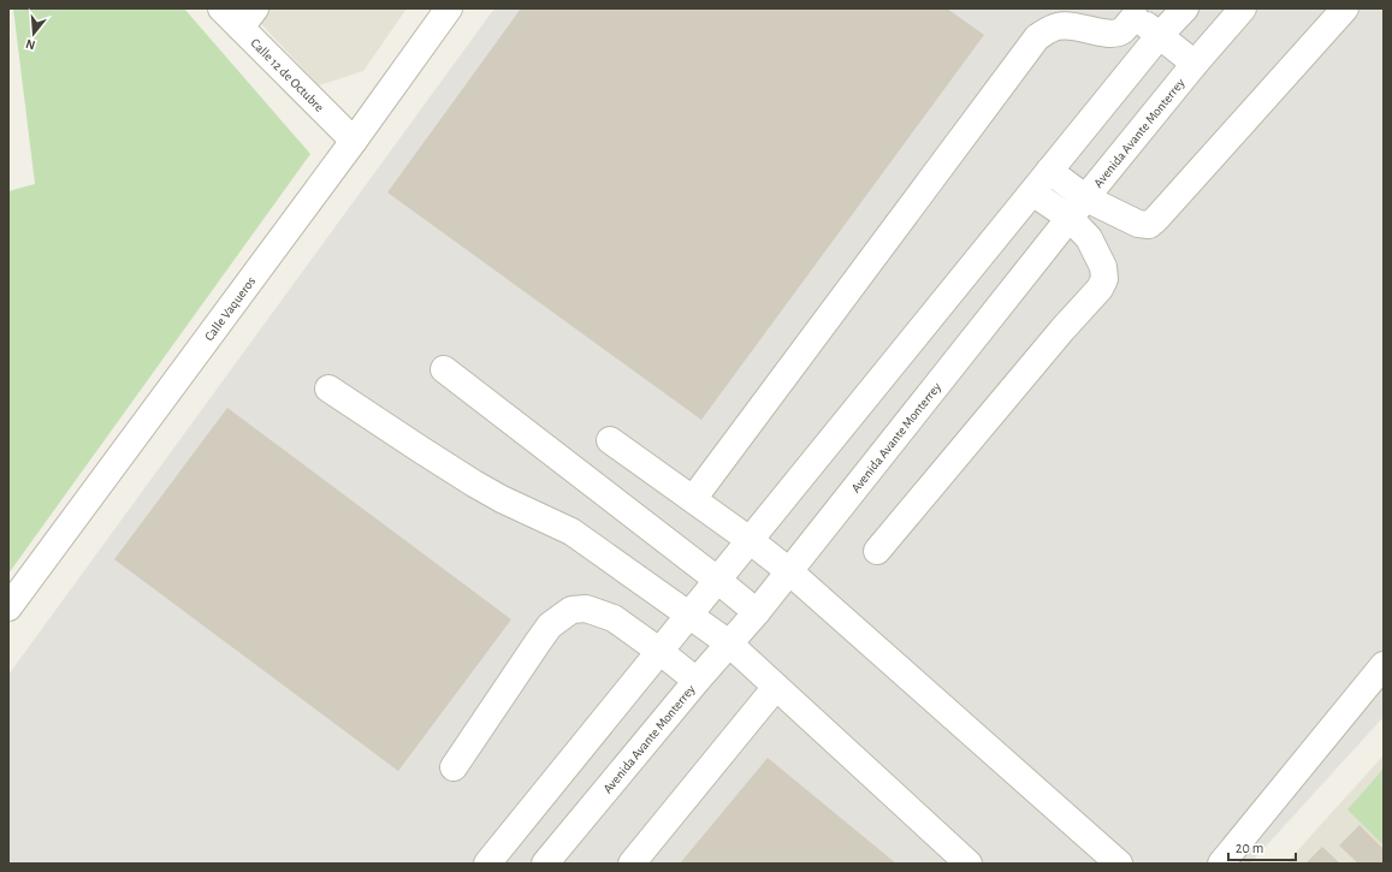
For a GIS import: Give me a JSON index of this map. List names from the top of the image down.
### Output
{
  "streets": {
    "street": ["Calle 12 de Octubre", "Avenida Avante Monterrey", "Calle Vaqueros"]
  },
  "crossings": [
    ["Calle 12 de Octubre", "Calle Vaqueros"]
  ],
  "scale_bar": "20 m",
  "north": "bottom"
}
